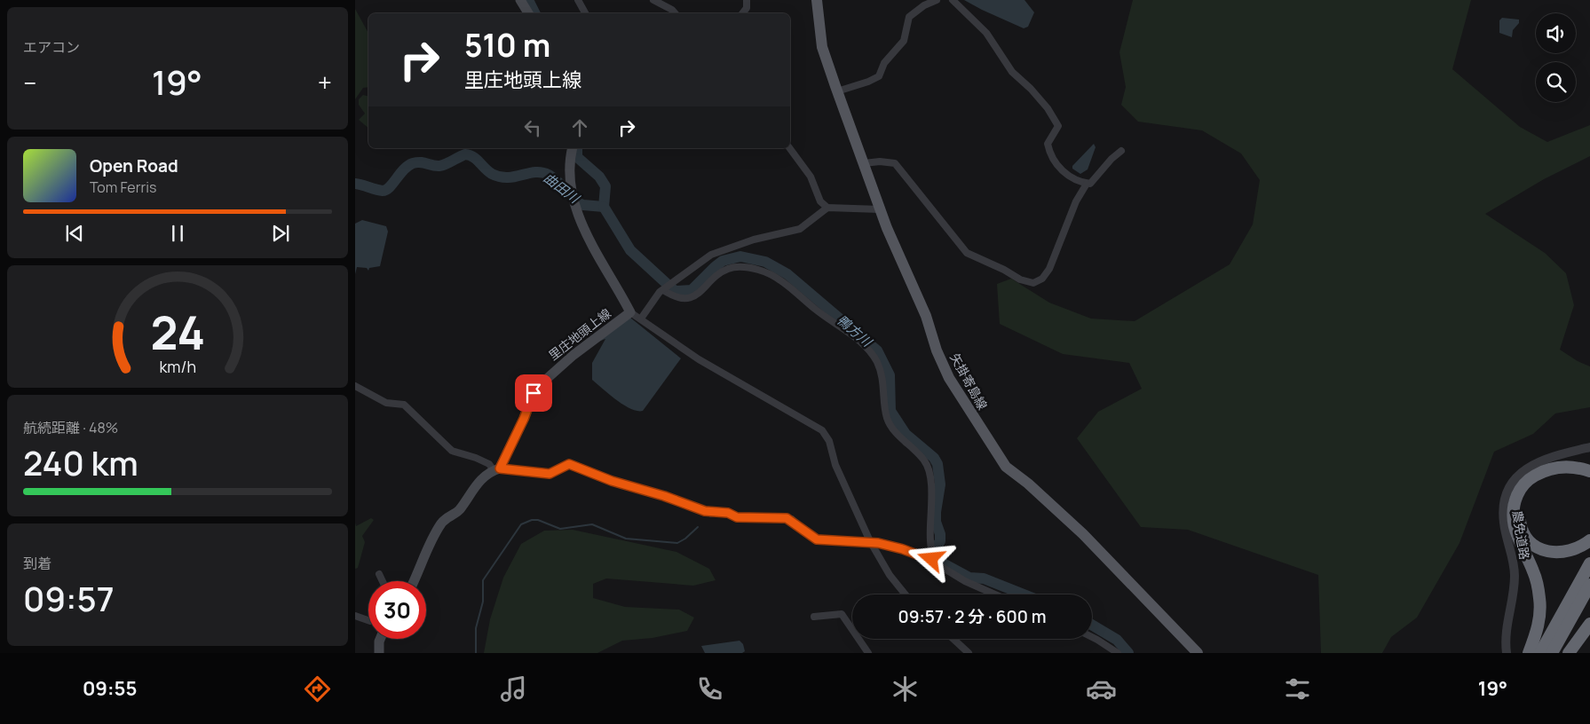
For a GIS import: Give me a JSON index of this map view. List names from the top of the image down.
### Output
{
  "streets": {
    "main road": ["里庄地頭上線", "矢掛寄島線"],
    "street": ["農免道路"]
  },
  "water": ["曲田川", "鴨方川"],
  "page": {
    "tile": [
      "エアコン",
      ["航続距離 · 48%", "240 km"],
      ["到着", "09:57"]
    ],
    "turn": ["510 m", "里庄地頭上線"],
    "heat": ["−", "19°", "+"],
    "song": ["Open Road", "Tom Ferris"],
    "limit": "30",
    "trip": "09:57 · 2 分 · 600 m",
    "tabs": ["09:55", "19°"],
    "gauge": ["24", "km/h"]
  }
}
